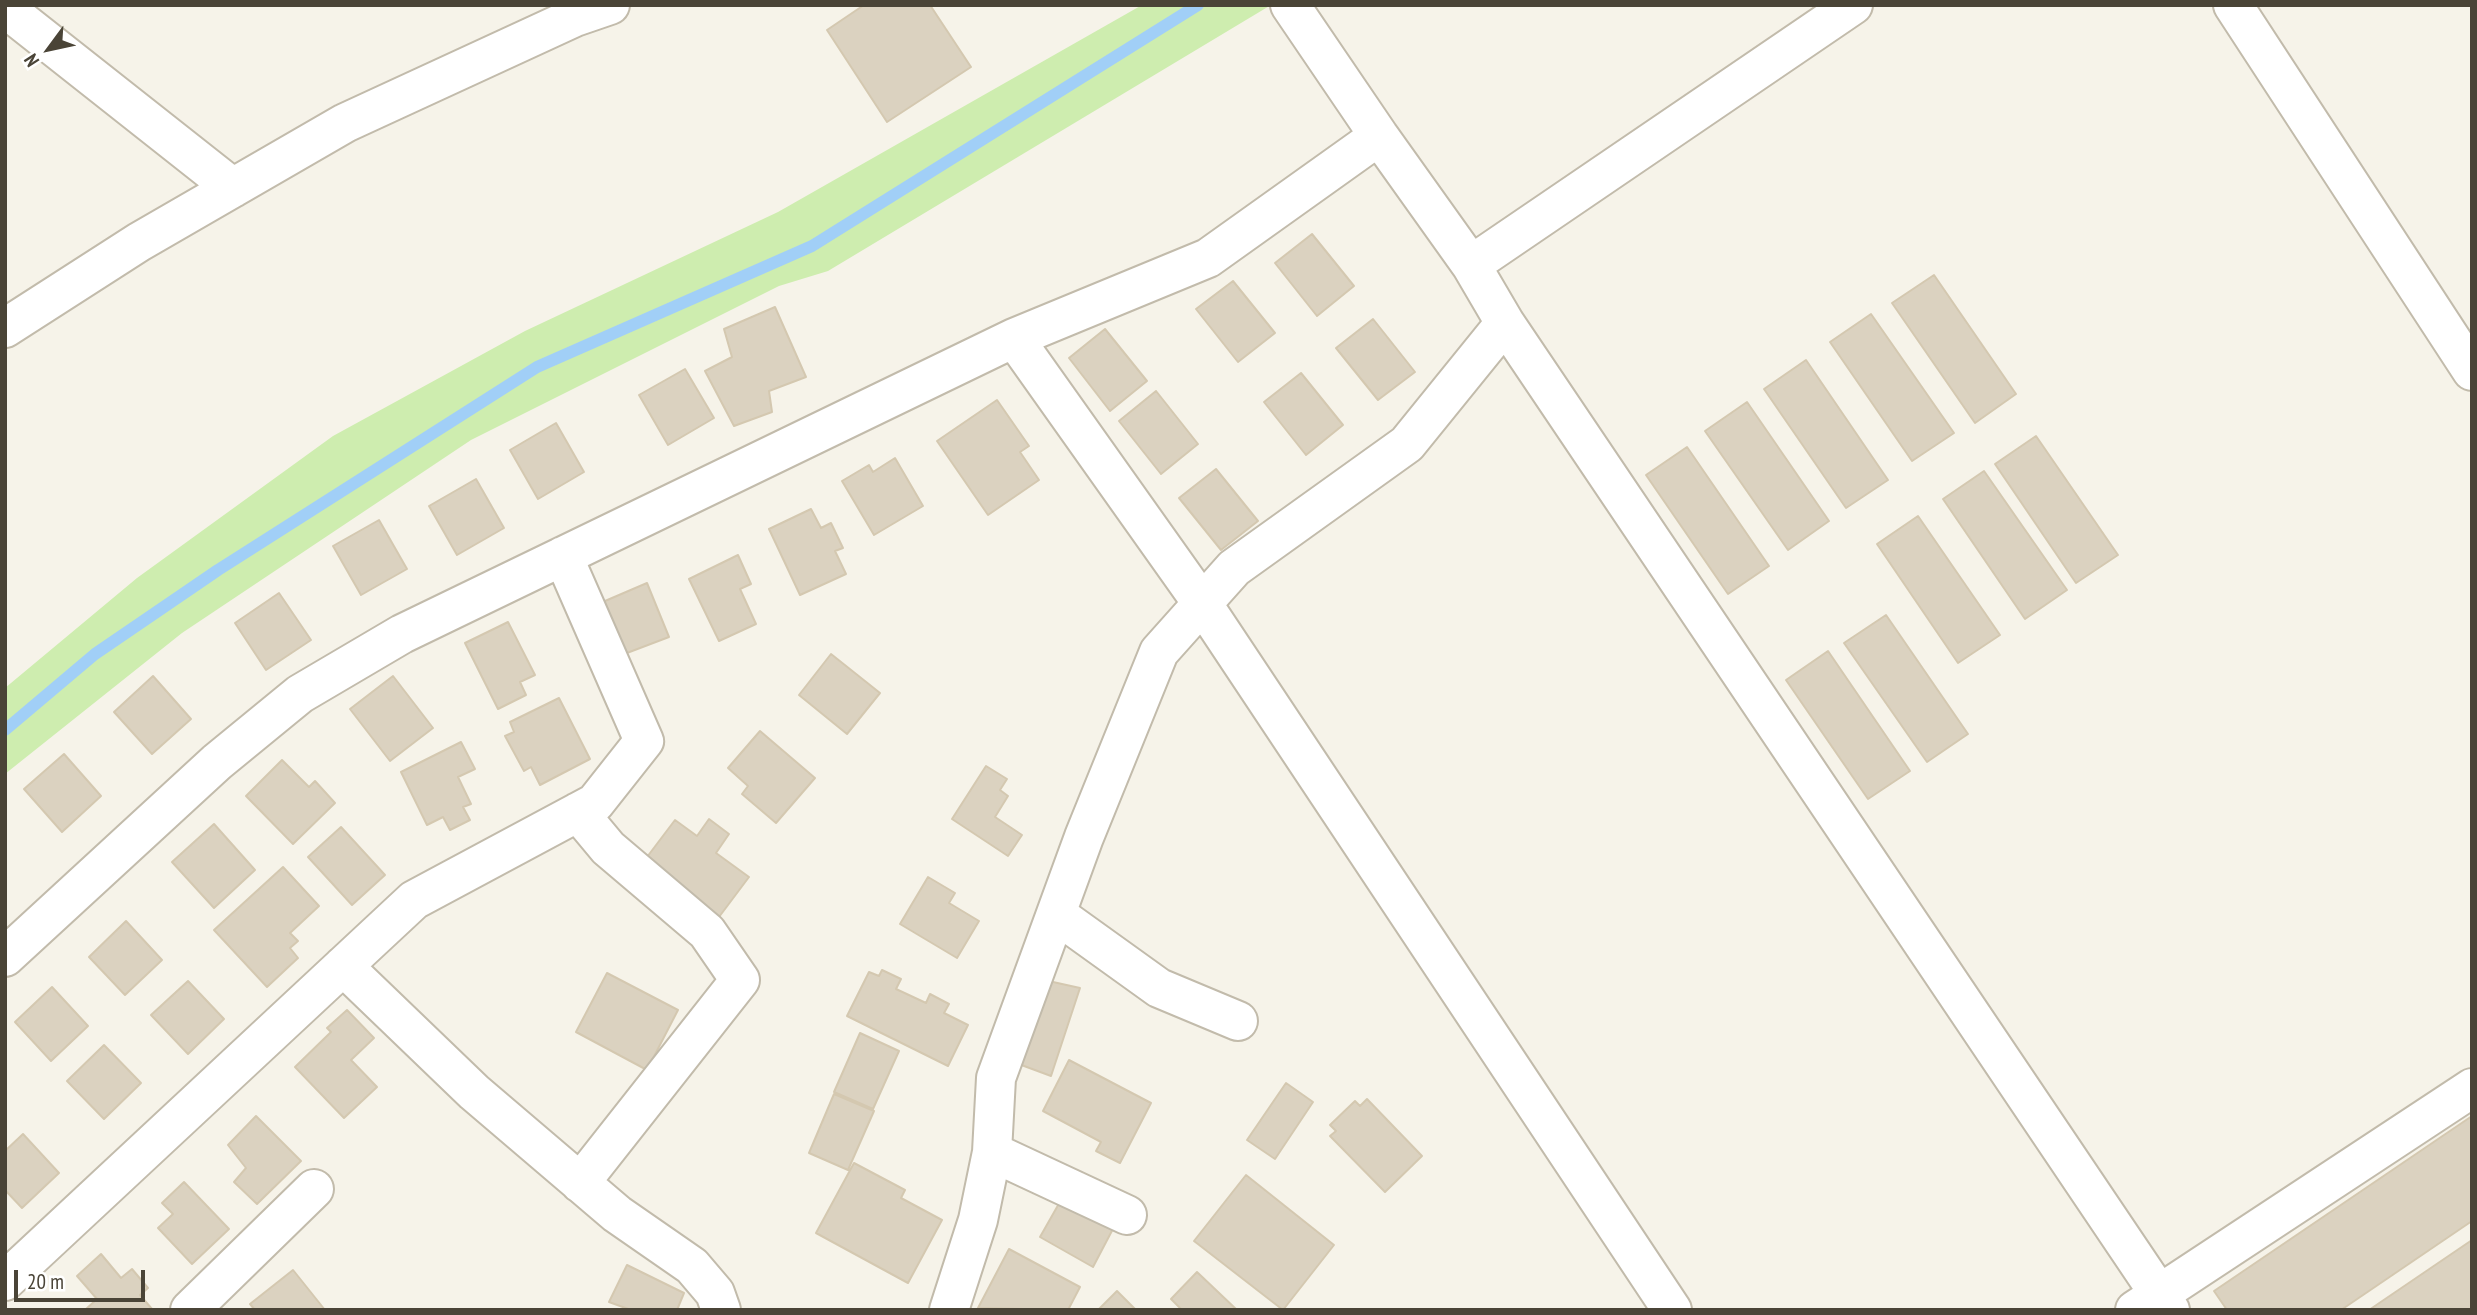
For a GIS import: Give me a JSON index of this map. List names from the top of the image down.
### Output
{
  "scale_bar": "20 m",
  "north": "bottom left"
}
